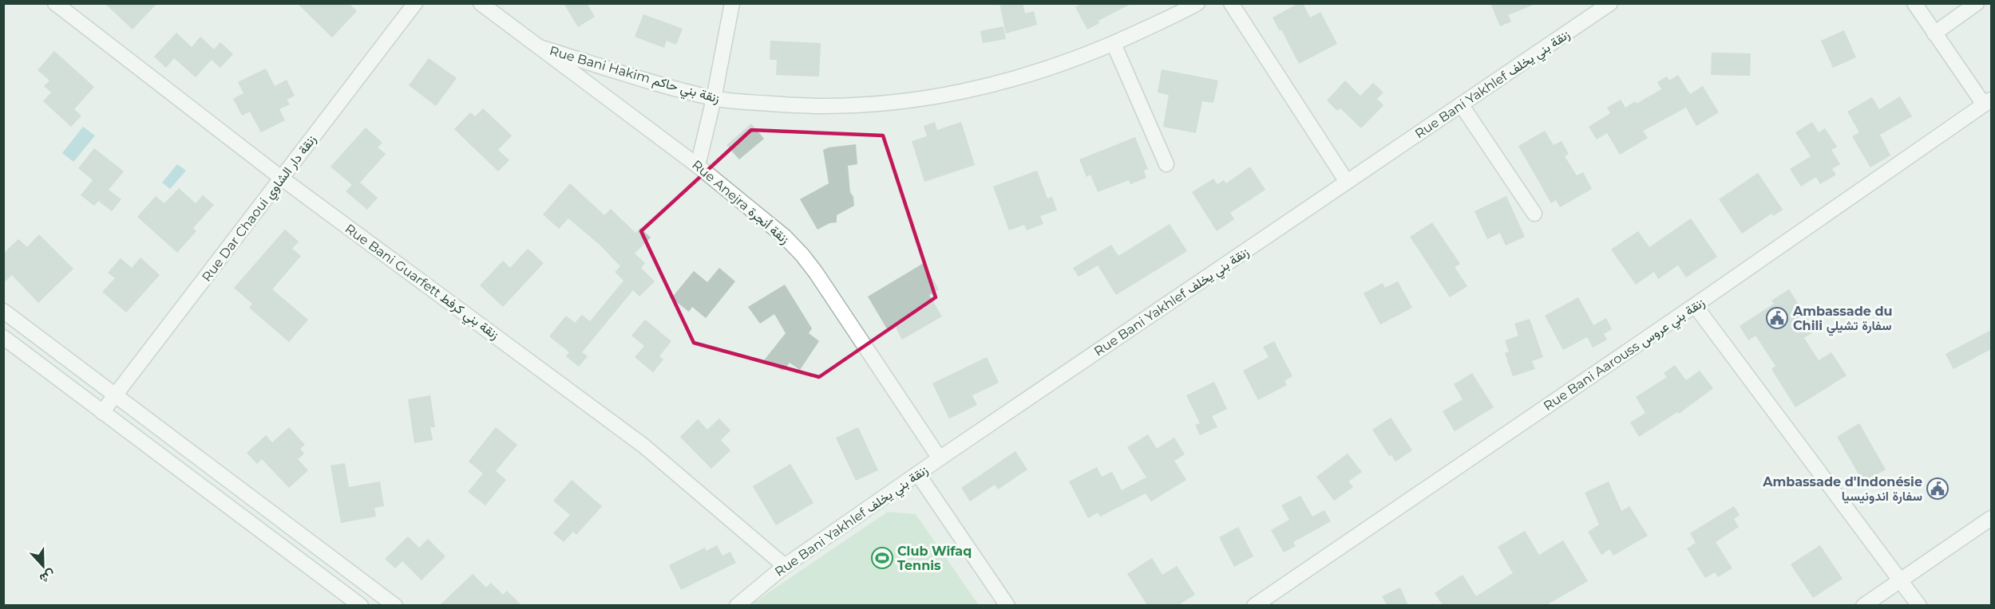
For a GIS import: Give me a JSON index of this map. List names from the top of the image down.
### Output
{
  "streets": {
    "street": [
      "Rue Bani Hakim زنقة بني حاكم",
      "Rue Bani Yakhlef زنقة بني يخلف",
      "Rue Anejra زنقة أنجرة",
      "Rue Dar Chaoui زنقة دار الشاوي",
      "Rue Bani Guarfett زنقة بني كرفط",
      "Rue Bani Aarouss زنقة بني عروس"
    ]
  },
  "crossings": [
    ["Rue Bani Hakim زنقة بني حاكم", "Rue Anejra زنقة أنجرة"],
    ["Rue Bani Yakhlef زنقة بني يخلف", "Rue Anejra زنقة أنجرة"],
    ["Rue Bani Yakhlef زنقة بني يخلف", "Rue Bani Guarfett زنقة بني كرفط"],
    ["Rue Dar Chaoui زنقة دار الشاوي", "Rue Bani Guarfett زنقة بني كرفط"]
  ],
  "places": {
    "public building": ["Ambassade du Chili سفارة تشيلي", "Ambassade d'Indonésie سفارة اندونيسيا"],
    "sports": ["Club Wifaq Tennis"]
  },
  "north": "bottom"
}
